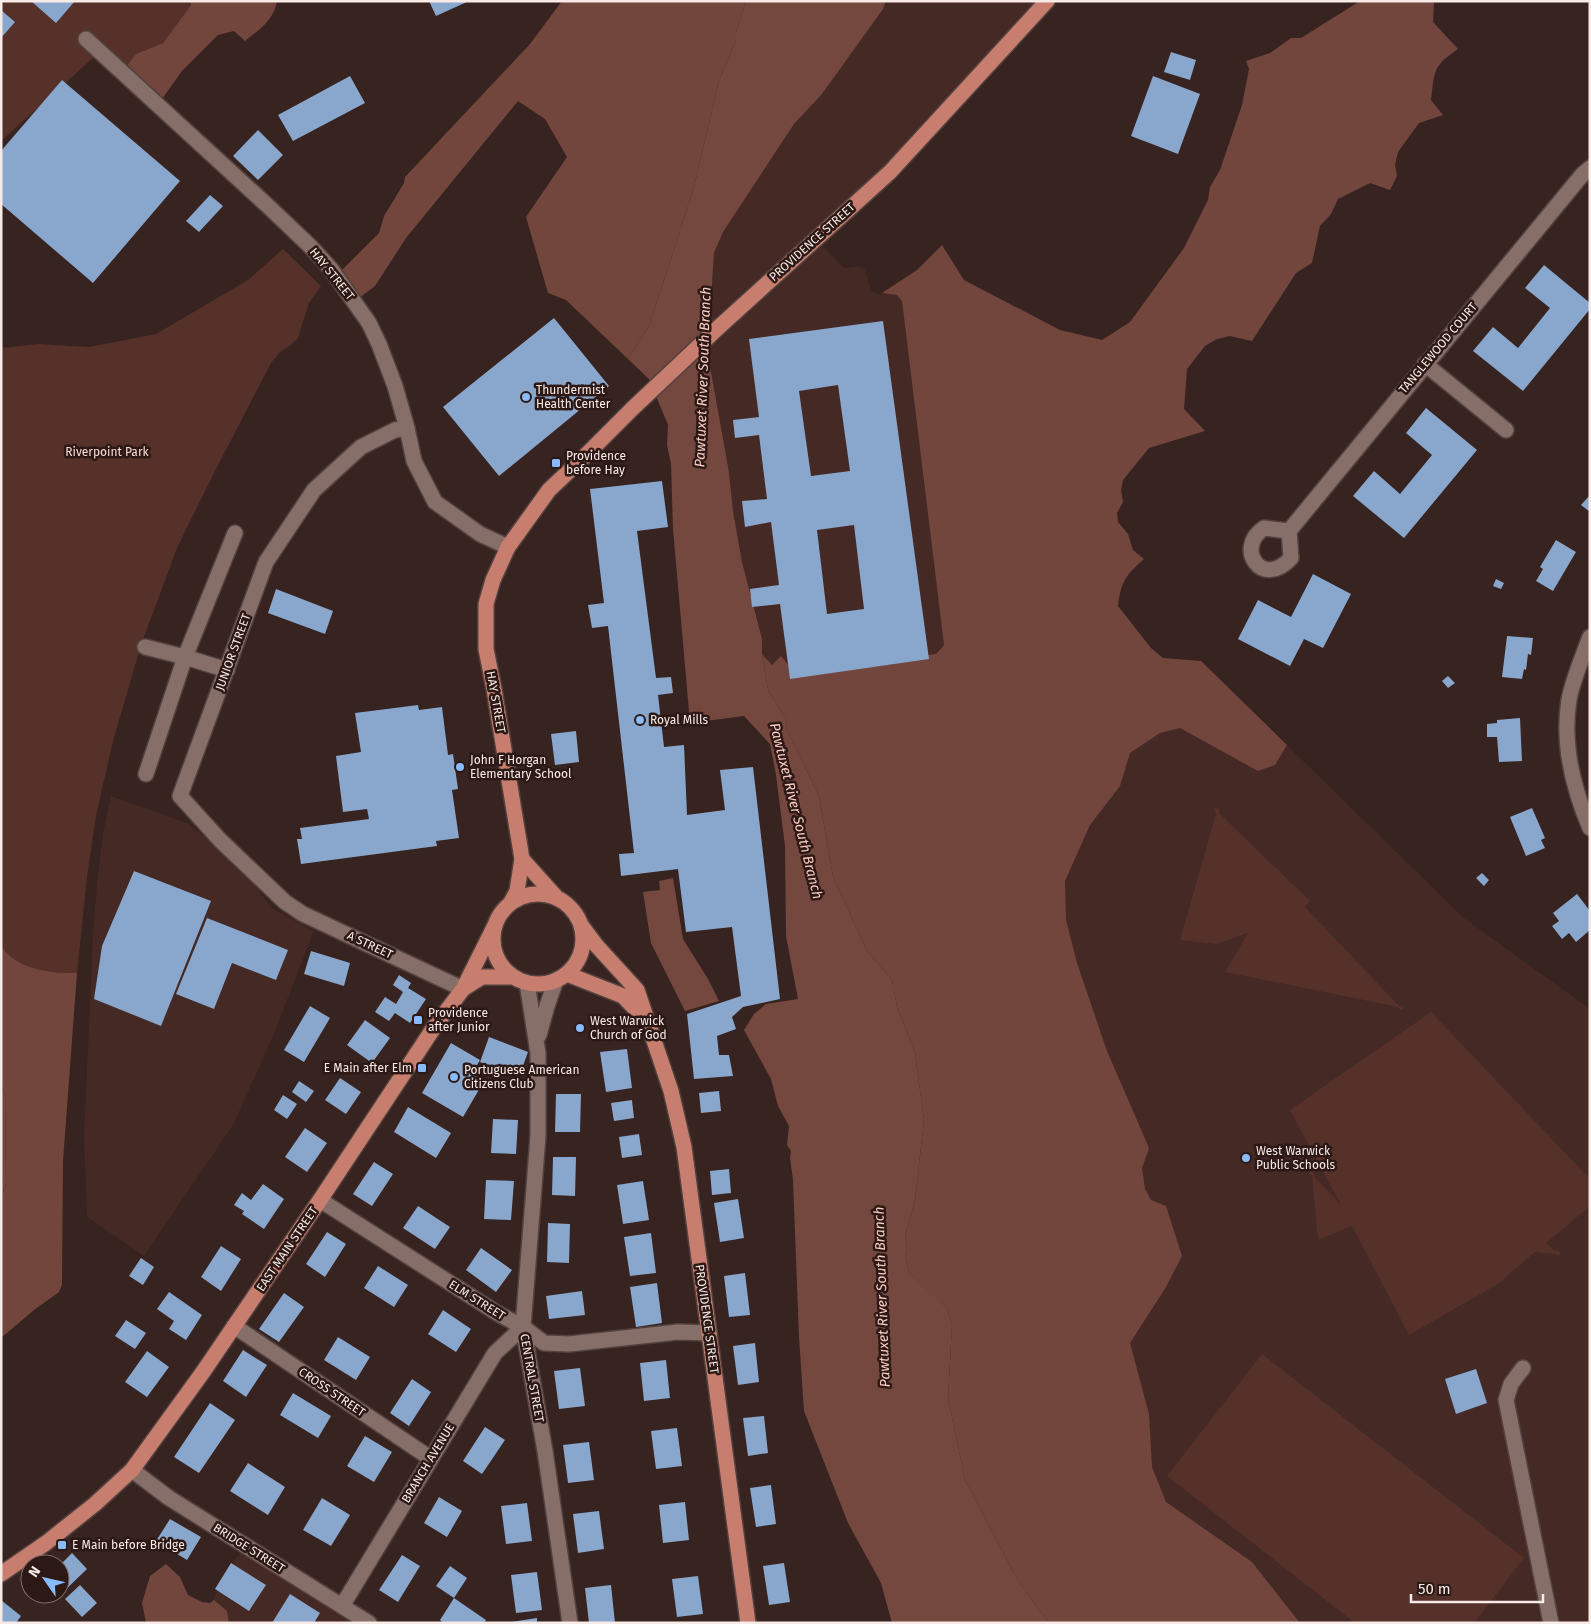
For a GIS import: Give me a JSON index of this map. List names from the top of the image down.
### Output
{
  "streets": {
    "main road": ["PROVIDENCE STREET", "HAY STREET", "EAST MAIN STREET"],
    "street": [
      "TANGLEWOOD COURT",
      "JUNIOR STREET",
      "A STREET",
      "ELM STREET",
      "CENTRAL STREET",
      "CROSS STREET",
      "BRANCH AVENUE",
      "BRIDGE STREET"
    ]
  },
  "crossings": [
    ["PROVIDENCE STREET", "HAY STREET"],
    ["PROVIDENCE STREET", "EAST MAIN STREET"],
    ["PROVIDENCE STREET", "ELM STREET"],
    ["HAY STREET", "JUNIOR STREET"],
    ["HAY STREET", "EAST MAIN STREET"],
    ["JUNIOR STREET", "A STREET"],
    ["A STREET", "EAST MAIN STREET"],
    ["EAST MAIN STREET", "ELM STREET"],
    ["EAST MAIN STREET", "CROSS STREET"],
    ["EAST MAIN STREET", "BRIDGE STREET"],
    ["ELM STREET", "CENTRAL STREET"],
    ["ELM STREET", "BRANCH AVENUE"],
    ["CENTRAL STREET", "BRANCH AVENUE"],
    ["CROSS STREET", "BRANCH AVENUE"],
    ["BRANCH AVENUE", "BRIDGE STREET"]
  ],
  "water": ["Pawtuxet River South Branch"],
  "parks": ["Riverpoint Park"],
  "places": {
    "other": [
      "Thundermist Health Center",
      "Royal Mills",
      "John F Horgan Elementary School",
      "West Warwick Church of God",
      "Portuguese American Citizens Club",
      "West Warwick Public Schools"
    ],
    "transit": [
      "Providence before Hay",
      "Providence after Junior",
      "E Main after Elm",
      "E Main before Bridge"
    ]
  },
  "scale_bar": "50 m",
  "north": "top left"
}
